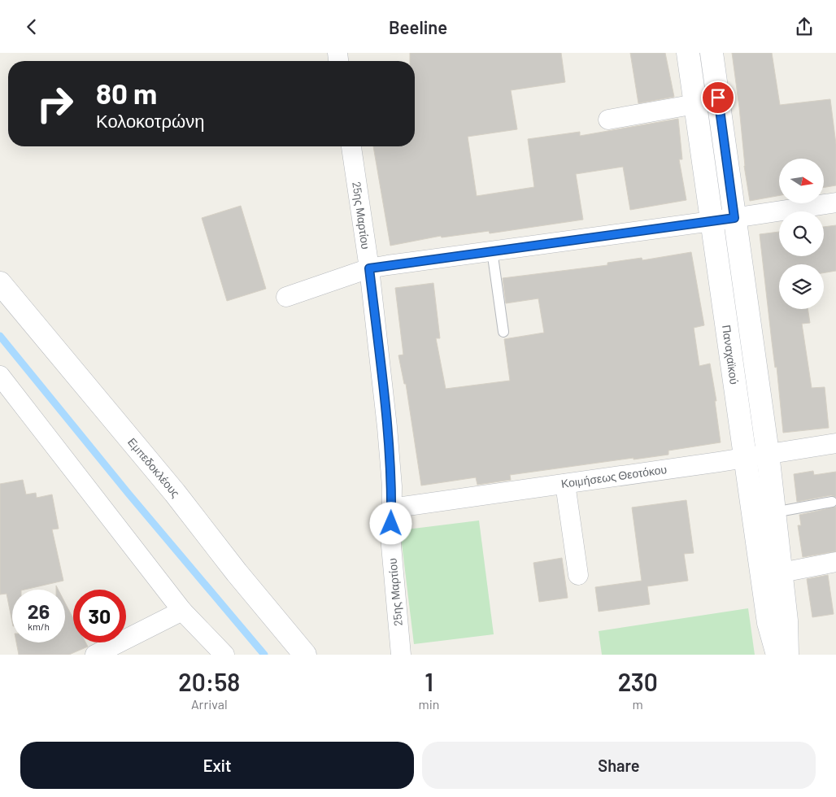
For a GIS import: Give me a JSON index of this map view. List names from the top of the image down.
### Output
{
  "streets": {
    "main road": ["Παναχαϊκού", "Εμπεδοκλέους"],
    "street": ["25ης Μαρτίου", "Κοιμήσεως Θεοτόκου"]
  },
  "crossings": [
    ["25ης Μαρτίου", "Κοιμήσεως Θεοτόκου"],
    ["Παναχαϊκού", "Κοιμήσεως Θεοτόκου"]
  ],
  "north": "right",
  "page": {
    "header": "Beeline",
    "turn": ["80 m", "Κολοκοτρώνη"],
    "speed": "26 km/h",
    "limit": "30",
    "eta": [
      "20:58",
      "Arrival",
      "1",
      "min",
      "230",
      "m"
    ],
    "buttons": ["Exit", "Share"]
  }
}
